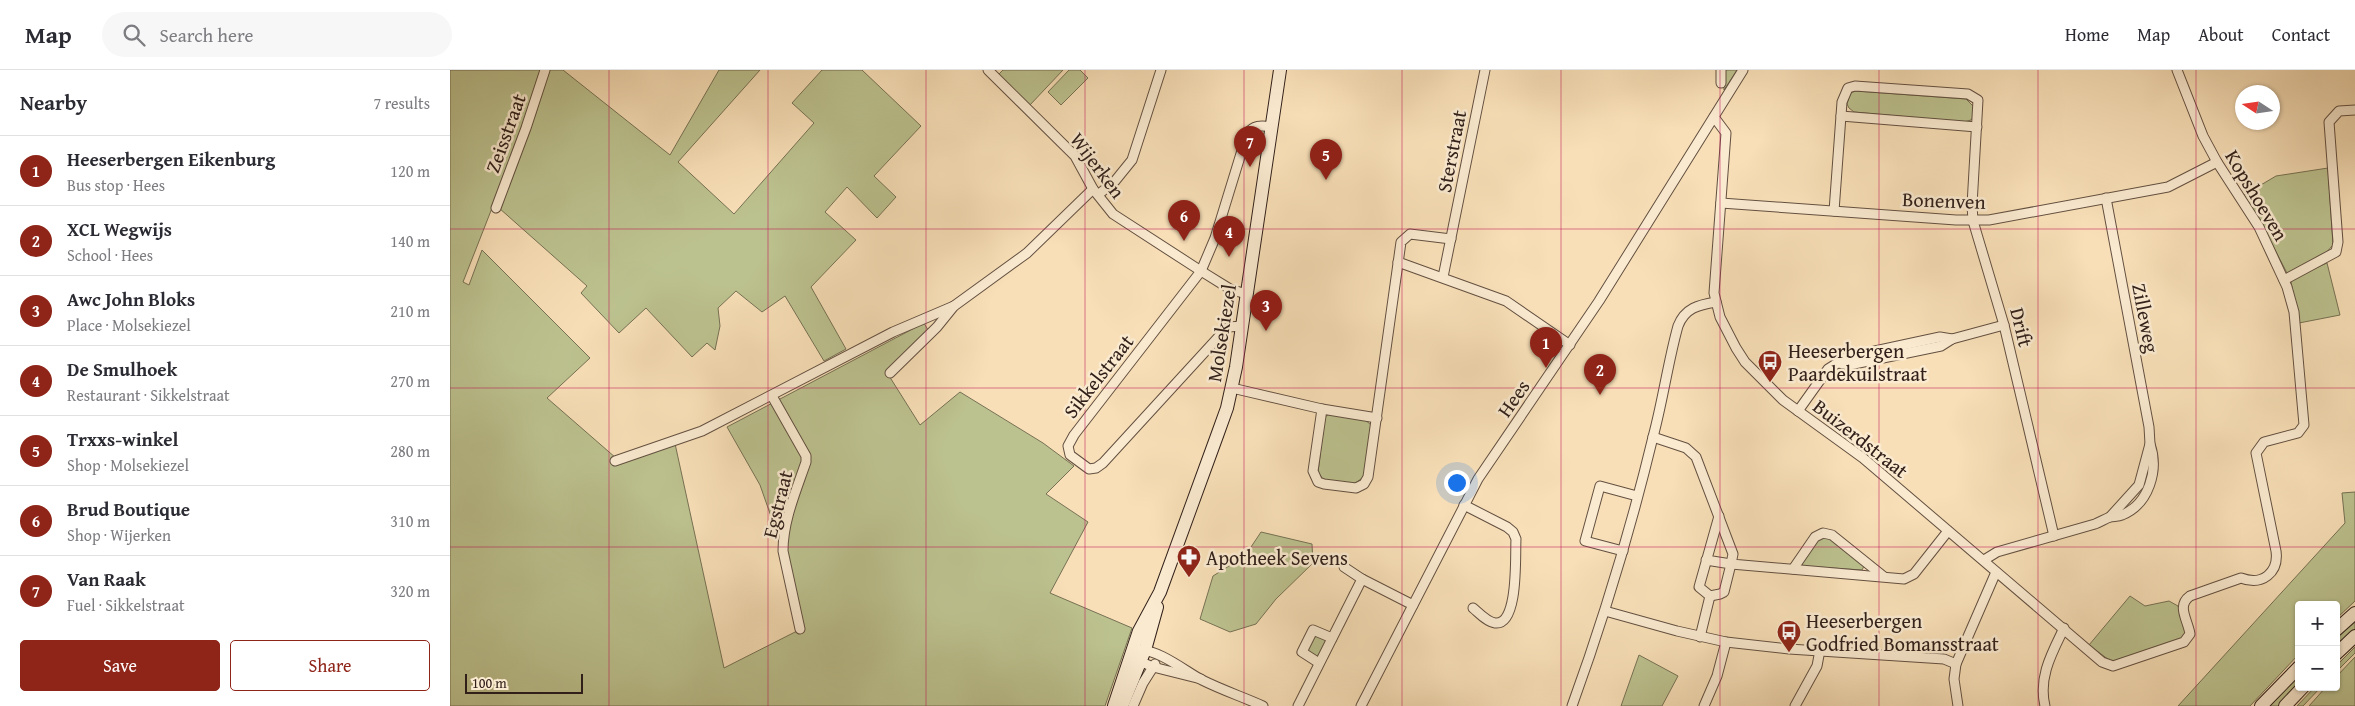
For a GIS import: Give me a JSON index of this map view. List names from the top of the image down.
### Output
{
  "streets": {
    "main road": ["Molsekiezel"],
    "street": [
      "Zeisstraat",
      "Sterstraat",
      "Wijerken",
      "Kopshoeven",
      "Bonenven",
      "Zilleweg",
      "Drift",
      "Sikkelstraat",
      "Hees",
      "Buizerdstraat",
      "Egstraat"
    ]
  },
  "crossings": [
    ["Wijerken", "Molsekiezel"],
    ["Wijerken", "Sikkelstraat"],
    ["Kopshoeven", "Bonenven"],
    ["Kopshoeven", "Buizerdstraat"],
    ["Bonenven", "Zilleweg"],
    ["Bonenven", "Drift"],
    ["Bonenven", "Buizerdstraat"],
    ["Zilleweg", "Drift"],
    ["Zilleweg", "Buizerdstraat"],
    ["Molsekiezel", "Sikkelstraat"],
    ["Hees", "Buizerdstraat"]
  ],
  "places": {
    "bus stop": ["Heeserbergen Paardekuilstraat", "Heeserbergen Godfried Bomansstraat"],
    "pharmacy": ["Apotheek Sevens"]
  },
  "scale_bar": "100 m",
  "north": "left",
  "page": {
    "header": "Map",
    "search": "Search here",
    "nav": [
      "Home",
      "Map",
      "About",
      "Contact"
    ],
    "heading": ["Nearby", "7 results"],
    "pins": [
      "7",
      "5",
      "6",
      "4",
      "3",
      "1",
      "2"
    ],
    "list": [
      {
        "mark": "1",
        "name": "Heeserbergen Eikenburg",
        "note": "Bus stop · Hees",
        "value": "120 m"
      },
      {
        "mark": "2",
        "name": "XCL Wegwijs",
        "note": "School · Hees",
        "value": "140 m"
      },
      {
        "mark": "3",
        "name": "Awc John Bloks",
        "note": "Place · Molsekiezel",
        "value": "210 m"
      },
      {
        "mark": "4",
        "name": "De Smulhoek",
        "note": "Restaurant · Sikkelstraat",
        "value": "270 m"
      },
      {
        "mark": "5",
        "name": "Trxxs-winkel",
        "note": "Shop · Molsekiezel",
        "value": "280 m"
      },
      {
        "mark": "6",
        "name": "Brud Boutique",
        "note": "Shop · Wijerken",
        "value": "310 m"
      },
      {
        "mark": "7",
        "name": "Van Raak",
        "note": "Fuel · Sikkelstraat",
        "value": "320 m"
      }
    ],
    "map_buttons": ["+", "−"],
    "buttons": ["Save", "Share"],
    "scale": "100 m"
  }
}
